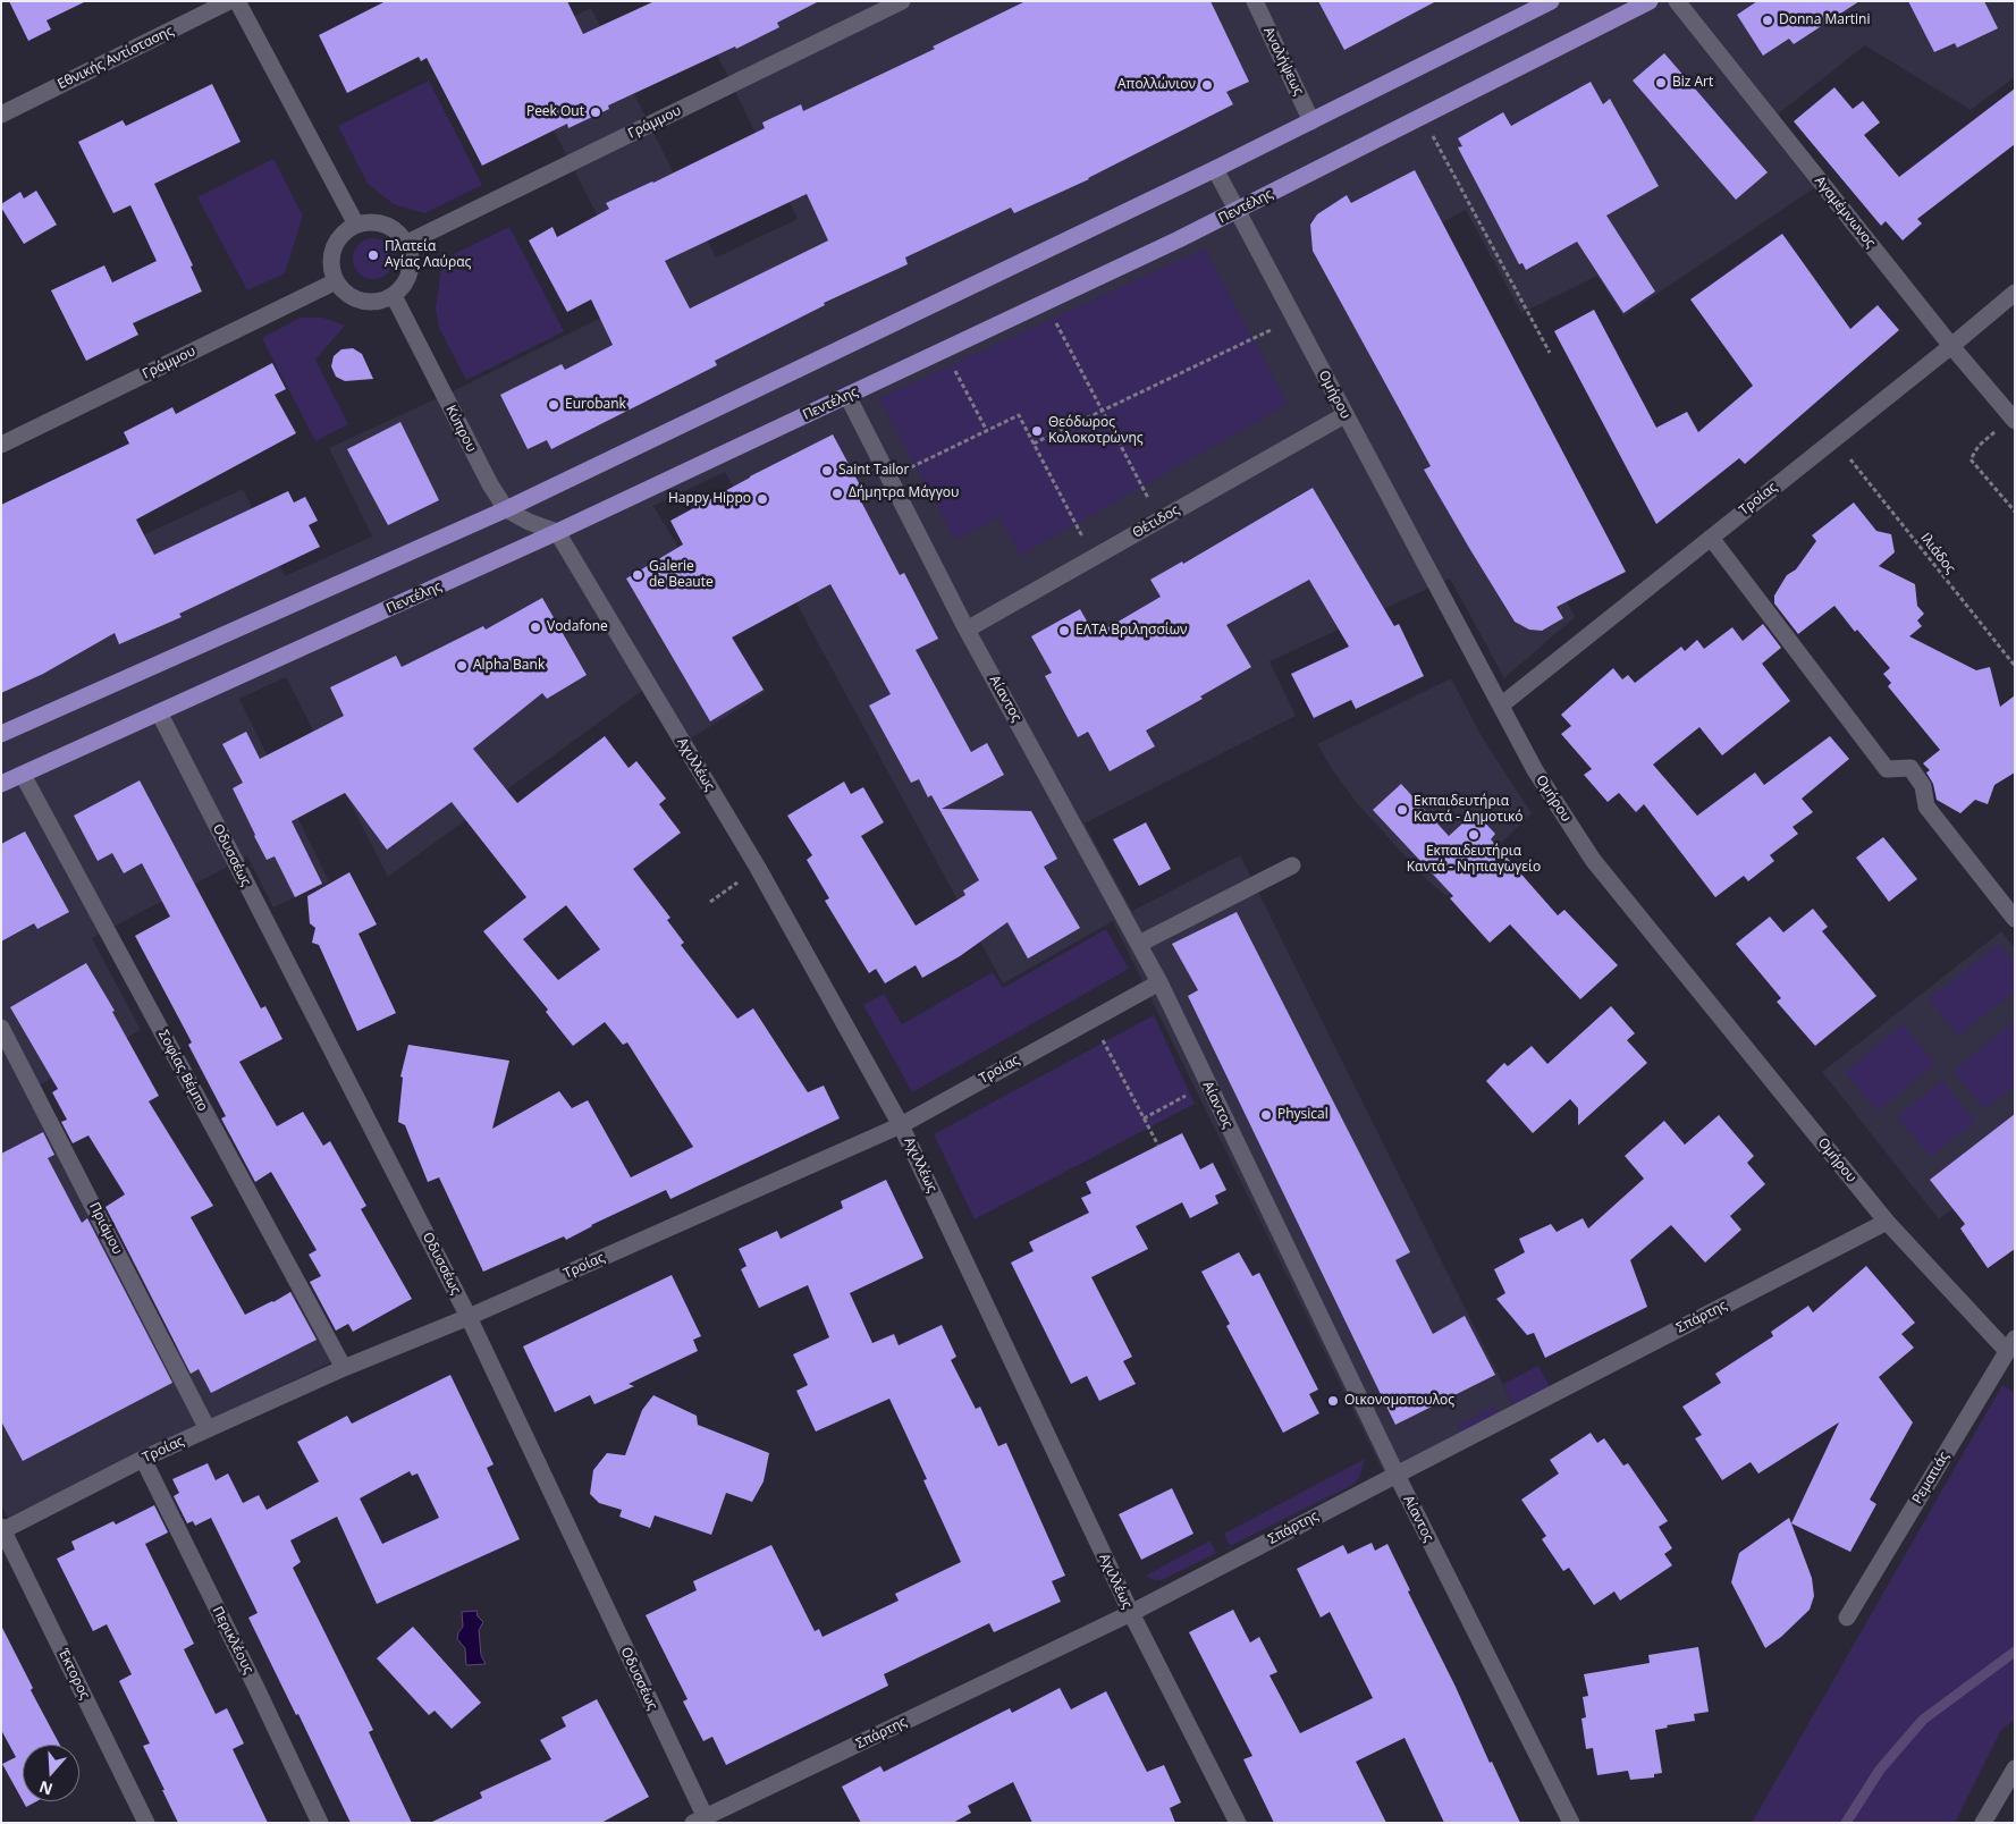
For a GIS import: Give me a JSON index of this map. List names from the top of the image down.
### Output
{
  "streets": {
    "main road": ["Πεντέλης"],
    "street": [
      "Εθνικής Αντίστασης",
      "Αναλήψεως",
      "Γράμμου",
      "Αγαμέμνωνος",
      "Ομήρου",
      "Κύπρου",
      "Τροίας",
      "Θέτιδος",
      "Αίαντος",
      "Αχιλλέως",
      "Οδυσσέως",
      "Σοφίας Βέμπο",
      "Πριάμου",
      "Σπάρτης",
      "Ρεματιάς",
      "Περικλέους",
      "Έκτορος"
    ],
    "path": ["Ιλιάδος"]
  },
  "crossings": [
    ["Γράμμου", "Κύπρου"],
    ["Πεντέλης", "Ομήρου"],
    ["Πεντέλης", "Κύπρου"],
    ["Πεντέλης", "Αίαντος"],
    ["Πεντέλης", "Αχιλλέως"],
    ["Πεντέλης", "Οδυσσέως"],
    ["Πεντέλης", "Σοφίας Βέμπο"],
    ["Αγαμέμνωνος", "Τροίας"],
    ["Ομήρου", "Τροίας"],
    ["Ομήρου", "Θέτιδος"],
    ["Ομήρου", "Σπάρτης"],
    ["Ομήρου", "Ρεματιάς"],
    ["Κύπρου", "Αχιλλέως"],
    ["Τροίας", "Αίαντος"],
    ["Τροίας", "Αχιλλέως"],
    ["Τροίας", "Οδυσσέως"],
    ["Τροίας", "Σοφίας Βέμπο"],
    ["Τροίας", "Πριάμου"],
    ["Τροίας", "Περικλέους"],
    ["Τροίας", "Έκτορος"],
    ["Θέτιδος", "Αίαντος"],
    ["Αίαντος", "Σπάρτης"],
    ["Αχιλλέως", "Σπάρτης"],
    ["Οδυσσέως", "Σπάρτης"]
  ],
  "places": [
    "Donna Martini",
    "Biz Art",
    "Απολλώνιον",
    "Peek Out",
    "Πλατεία Αγίας Λαύρας",
    "Eurobank",
    "Θεόδωρος Κολοκοτρώνης",
    "Saint Tailor",
    "Δήμητρα Μάγγου",
    "Happy Hippo",
    "Galerie de Beaute",
    "Vodafone",
    "ΕΛΤΑ Βριλησσίων",
    "Alpha Bank",
    "Εκπαιδευτήρια Καντά - Δημοτικό",
    "Εκπαιδευτήρια Καντά - Νηπιαγωγείο",
    "Physical",
    "Οικονομοπουλος"
  ],
  "north": "bottom"
}
